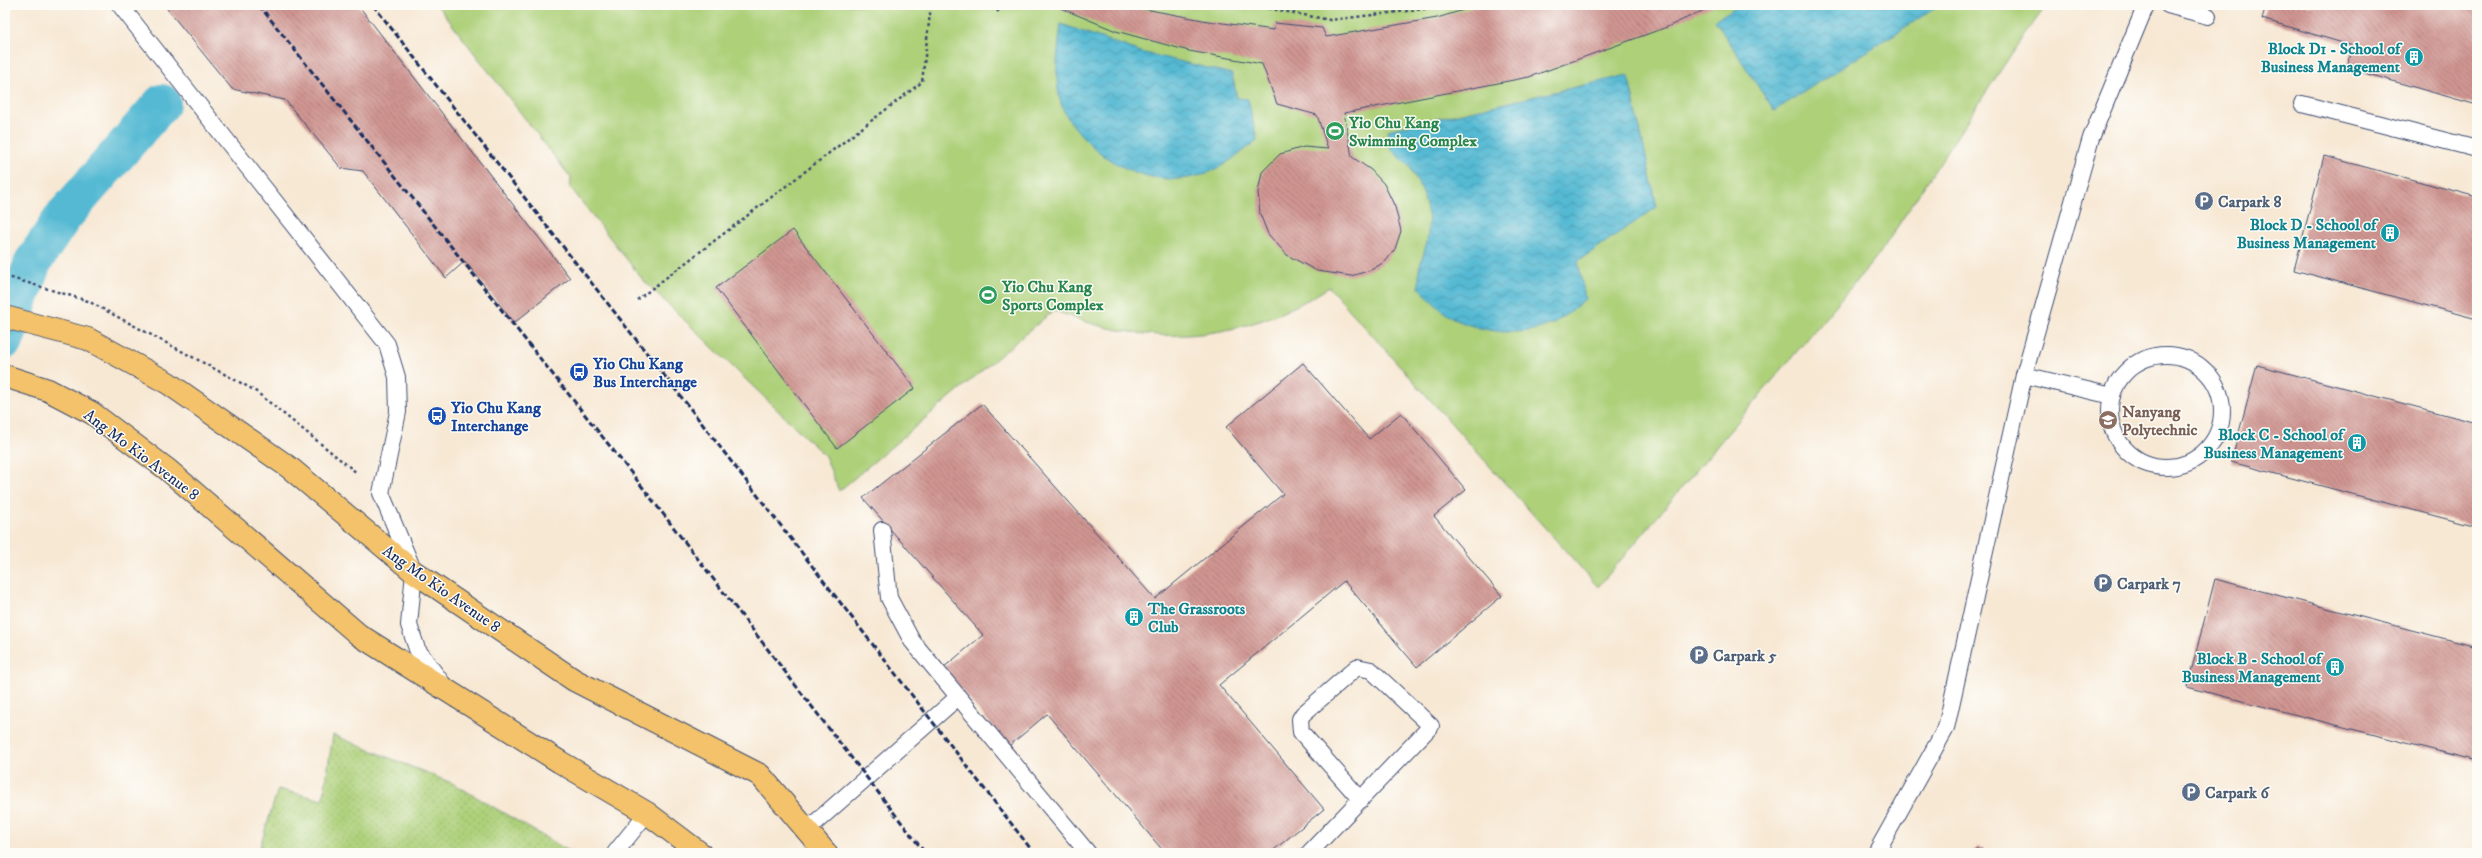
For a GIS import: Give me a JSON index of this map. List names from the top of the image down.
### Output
{
  "streets": {
    "main road": ["Ang Mo Kio Avenue 8"]
  },
  "places": {
    "building": [
      "Block D1 - School of Business Management",
      "Block D - School of Business Management",
      "Block C - School of Business Management",
      "The Grassroots Club",
      "Block B - School of Business Management"
    ],
    "sports": ["Yio Chu Kang Swimming Complex", "Yio Chu Kang Sports Complex"],
    "parking": [
      "Carpark 8",
      "Carpark 7",
      "Carpark 5",
      "Carpark 6"
    ],
    "bus stop": ["Yio Chu Kang Bus Interchange", "Yio Chu Kang Interchange"],
    "school or university": ["Nanyang Polytechnic"]
  }
}
